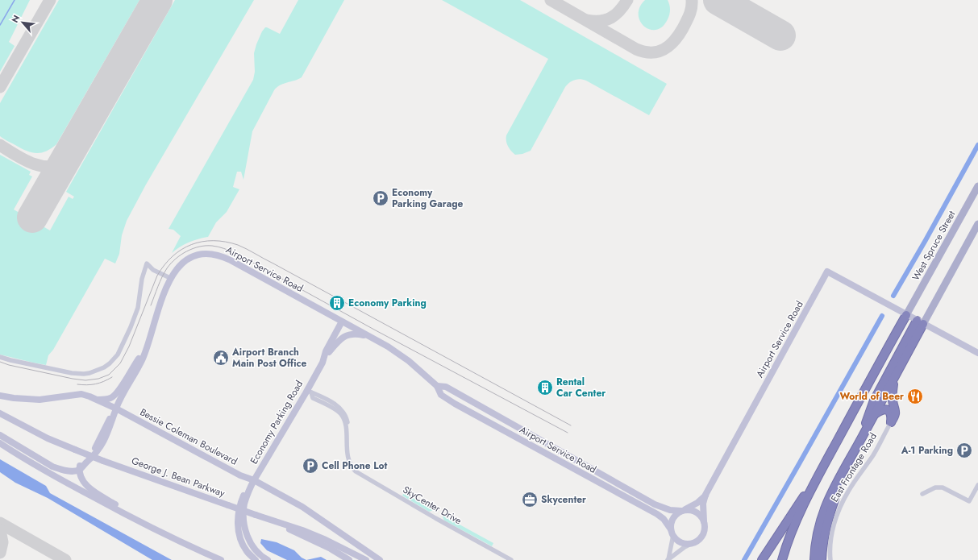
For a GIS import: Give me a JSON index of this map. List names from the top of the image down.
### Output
{
  "streets": {
    "main road": ["West Spruce Street"],
    "street": [
      "Airport Service Road",
      "Economy Parking Road",
      "Bessie Coleman Boulevard",
      "East Frontage Road",
      "George J. Bean Parkway",
      "SkyCenter Drive"
    ]
  },
  "crossings": [
    ["West Spruce Street", "Airport Service Road"],
    ["Airport Service Road", "Economy Parking Road"],
    ["Airport Service Road", "Bessie Coleman Boulevard"],
    ["Economy Parking Road", "Bessie Coleman Boulevard"],
    ["Economy Parking Road", "SkyCenter Drive"]
  ],
  "places": {
    "parking": ["Economy Parking Garage", "A-1 Parking", "Cell Phone Lot"],
    "building": ["Economy Parking", "Rental Car Center"],
    "public building": ["Airport Branch Main Post Office"],
    "restaurant": ["World of Beer"],
    "office": ["Skycenter"]
  },
  "north": "top left"
}
